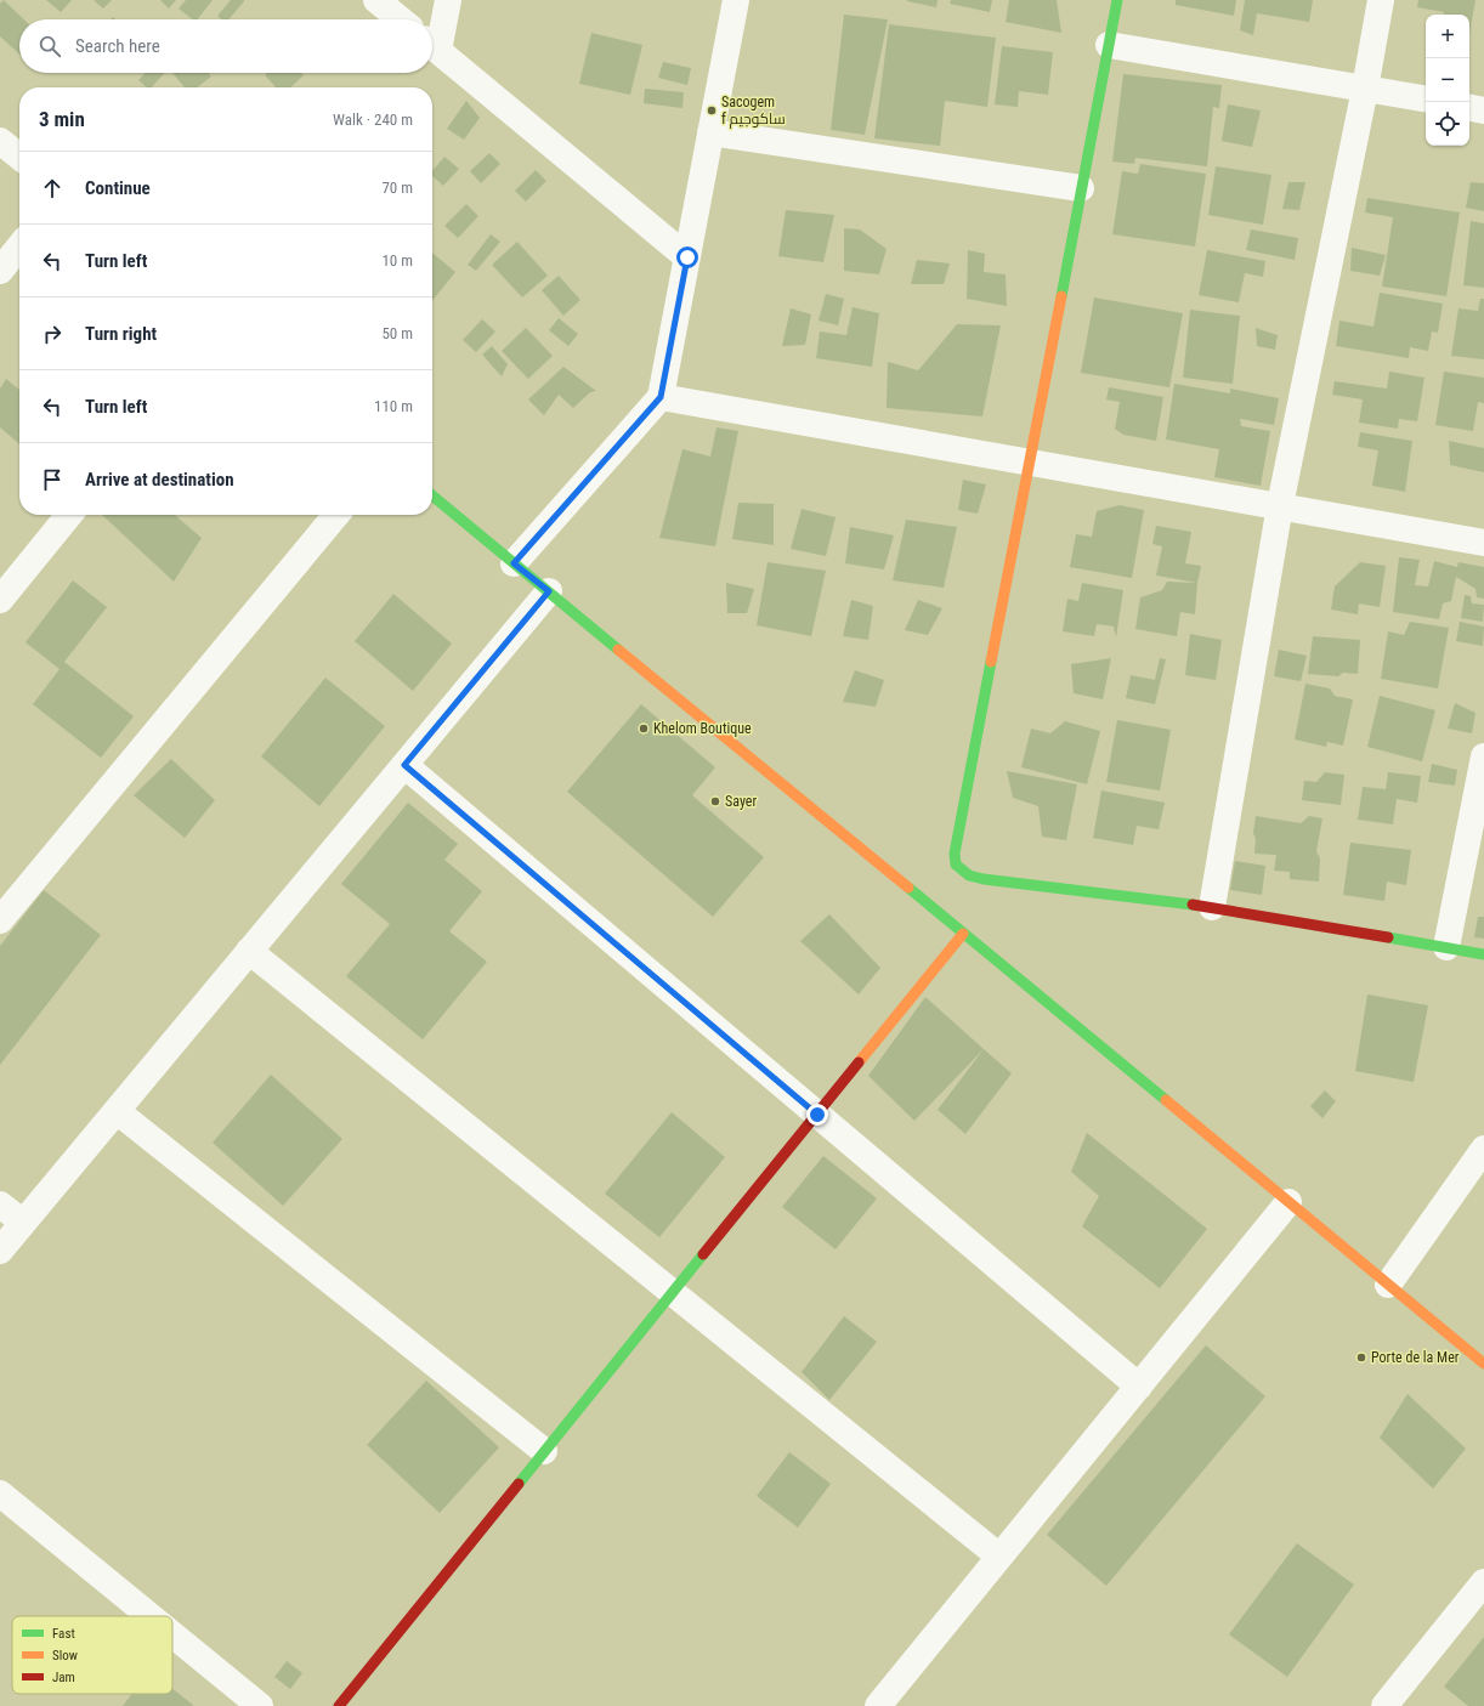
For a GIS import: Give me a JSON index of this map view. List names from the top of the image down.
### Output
{
  "places": [
    "Sacogem f ساكوجيم",
    "Khelom Boutique",
    "Sayer",
    "Porte de la Mer"
  ],
  "legend": ["Fast", "Slow", "Jam"],
  "page": {
    "map_buttons": ["+", "−"],
    "search": "Search here",
    "heading": ["3 min", "Walk · 240 m"],
    "list": [
      ["Continue", "70 m"],
      ["Turn left", "10 m"],
      ["Turn right", "50 m"],
      ["Turn left", "110 m"],
      "Arrive at destination"
    ]
  }
}
